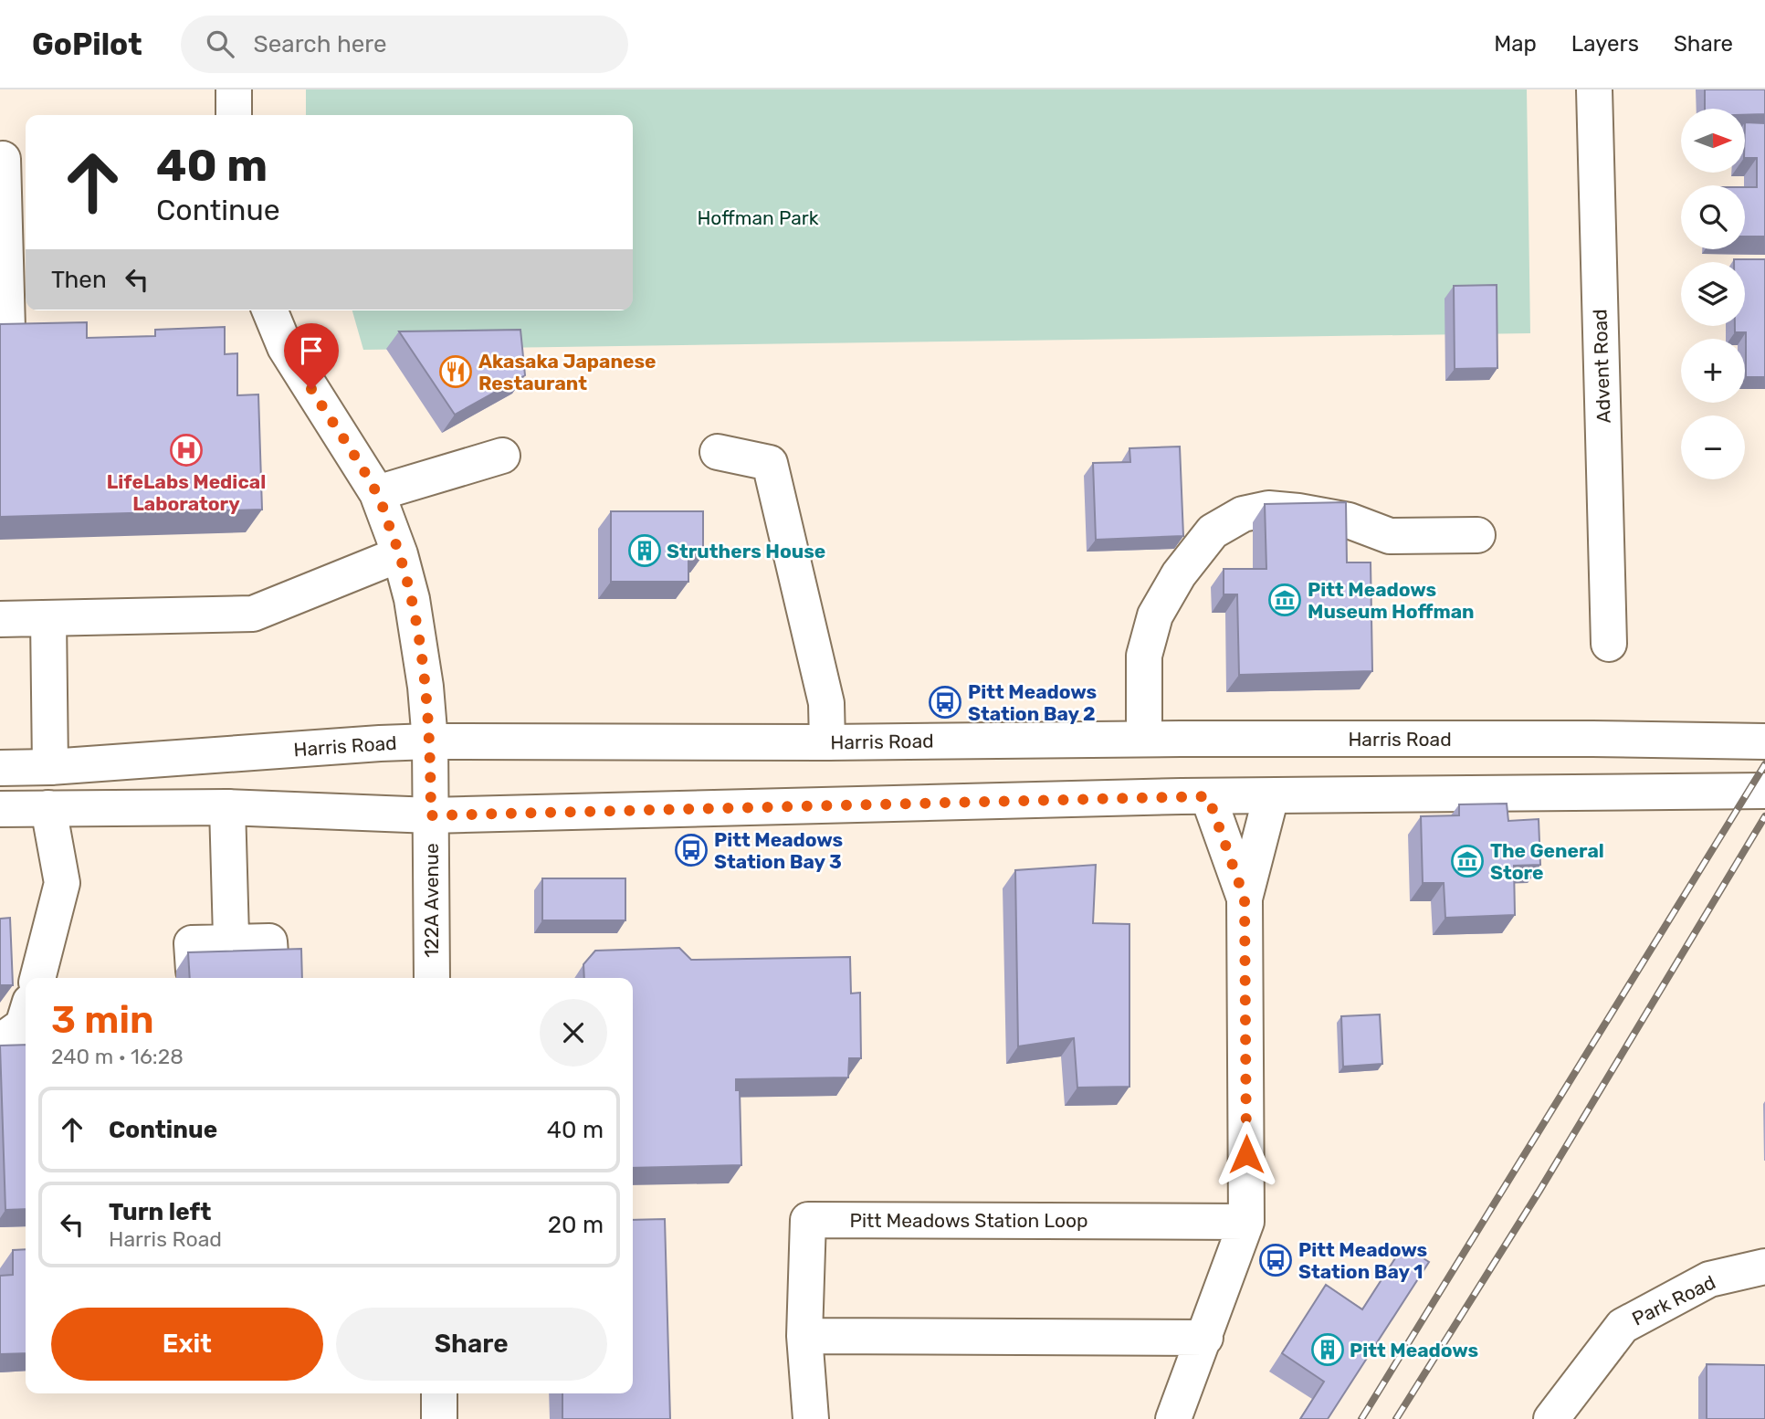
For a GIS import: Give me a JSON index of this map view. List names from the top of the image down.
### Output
{
  "streets": {
    "main road": [
      "Advent Road",
      "Harris Road",
      "122A Avenue",
      "Pitt Meadows Station Loop",
      "Park Road"
    ]
  },
  "crossings": [
    ["Harris Road", "122A Avenue"]
  ],
  "parks": ["Hoffman Park"],
  "places": {
    "restaurant": ["Akasaka Japanese Restaurant"],
    "hospital": ["LifeLabs Medical Laboratory"],
    "building": ["Struthers House", "Pitt Meadows"],
    "museum": ["Pitt Meadows Museum Hoffman", "The General Store"],
    "bus stop": ["Pitt Meadows Station Bay 2", "Pitt Meadows Station Bay 3", "Pitt Meadows Station Bay 1"]
  },
  "north": "right",
  "page": {
    "header": "GoPilot",
    "search": "Search here",
    "nav": ["Map", "Layers", "Share"],
    "map_buttons": ["+", "−"],
    "turn": ["40 m", "Continue"],
    "then": "Then",
    "heading": ["3 min", "240 m · 16:28"],
    "list": [
      {
        "name": "Continue",
        "value": "40 m"
      },
      {
        "name": "Turn left",
        "note": "Harris Road",
        "value": "20 m"
      }
    ],
    "buttons": ["Exit", "Share"]
  }
}
